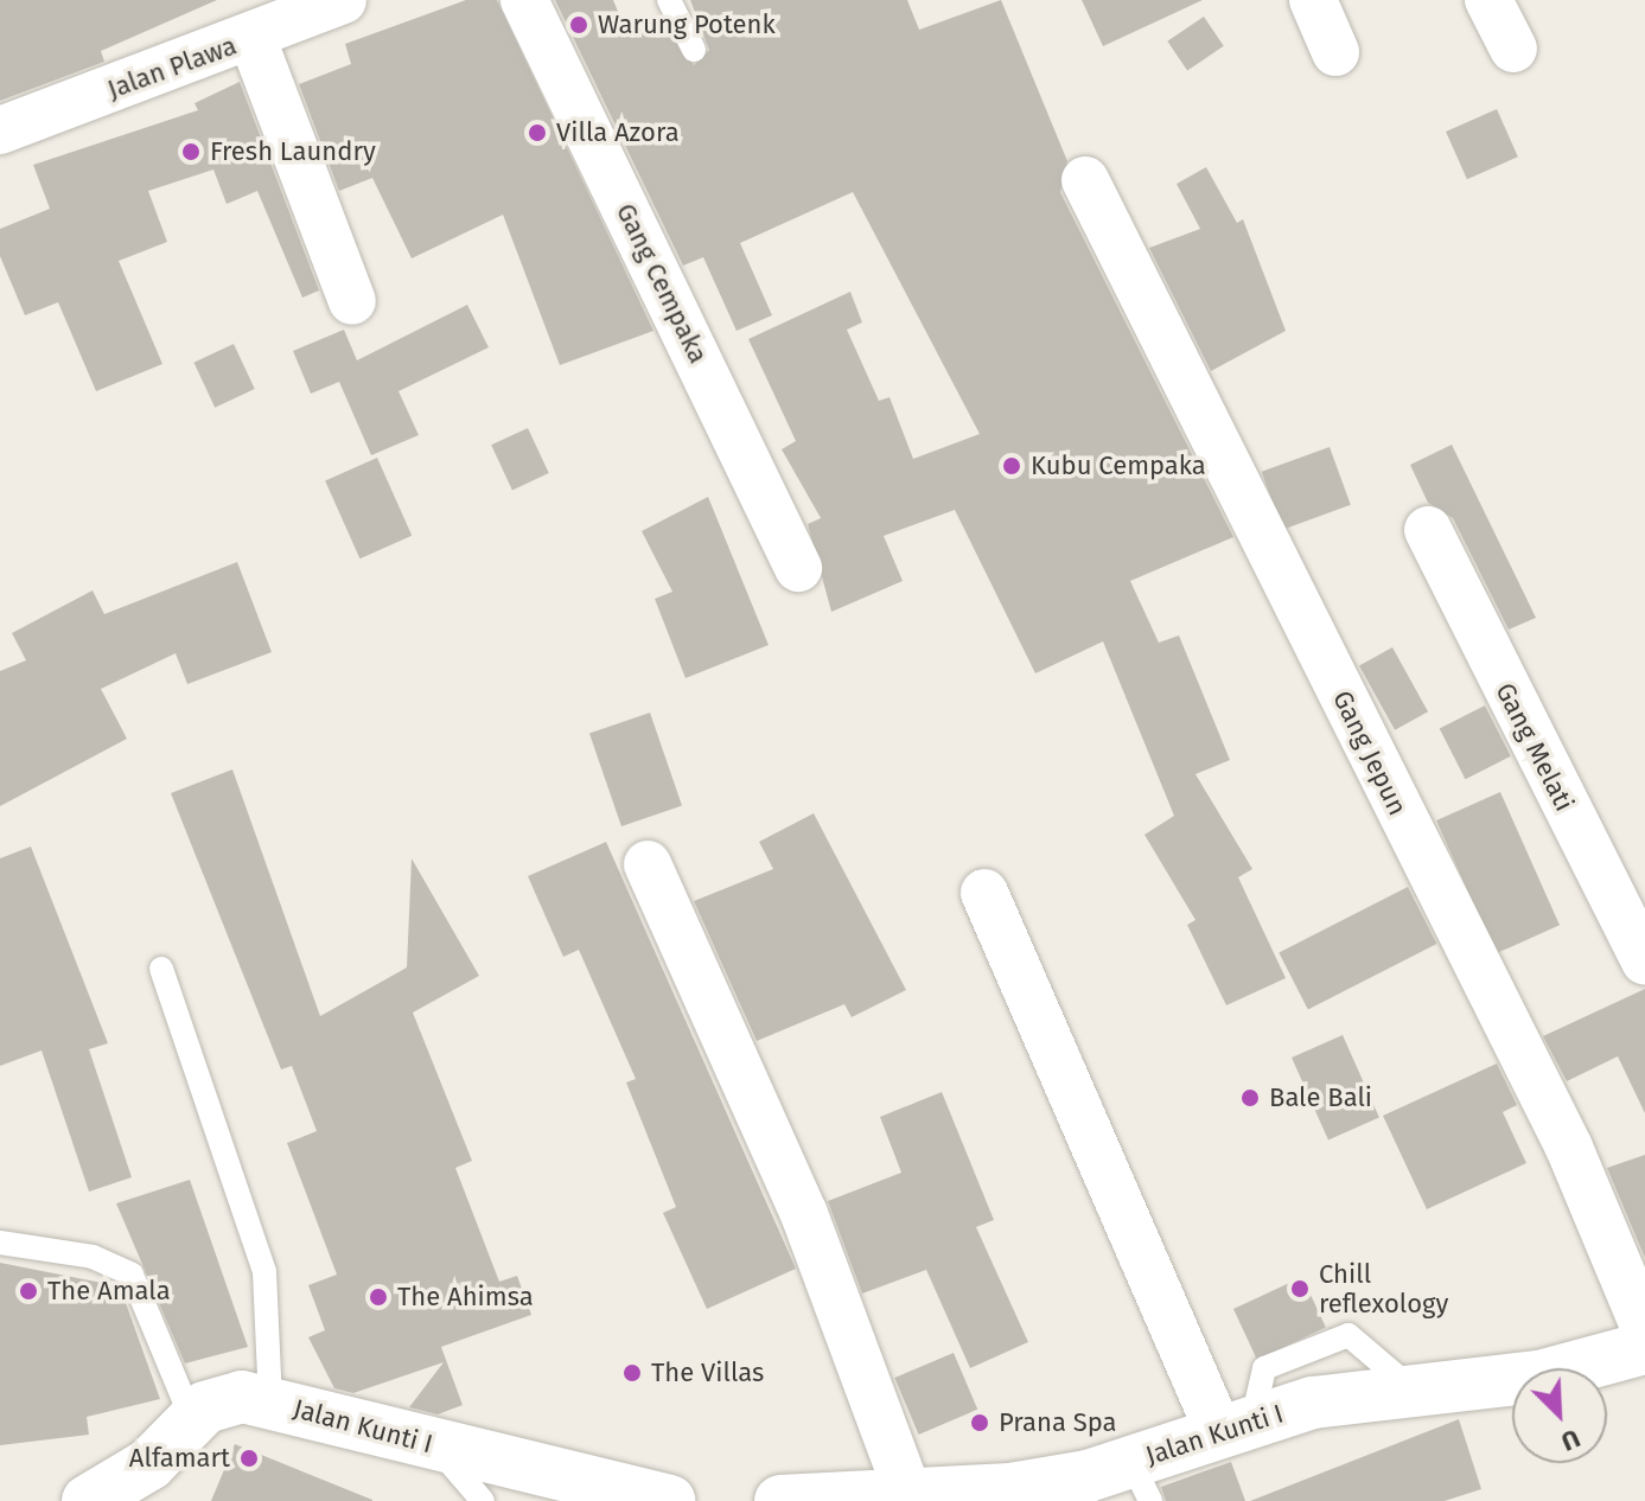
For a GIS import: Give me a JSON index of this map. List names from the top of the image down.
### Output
{
  "streets": {
    "street": [
      "Jalan Plawa",
      "Gang Cempaka",
      "Gang Melati",
      "Gang Jepun",
      "Jalan Kunti I"
    ]
  },
  "places": [
    "Warung Potenk",
    "Villa Azora",
    "Fresh Laundry",
    "Kubu Cempaka",
    "Bale Bali",
    "Chill reflexology",
    "The Amala",
    "The Ahimsa",
    "The Villas",
    "Prana Spa",
    "Alfamart"
  ],
  "north": "bottom right"
}
